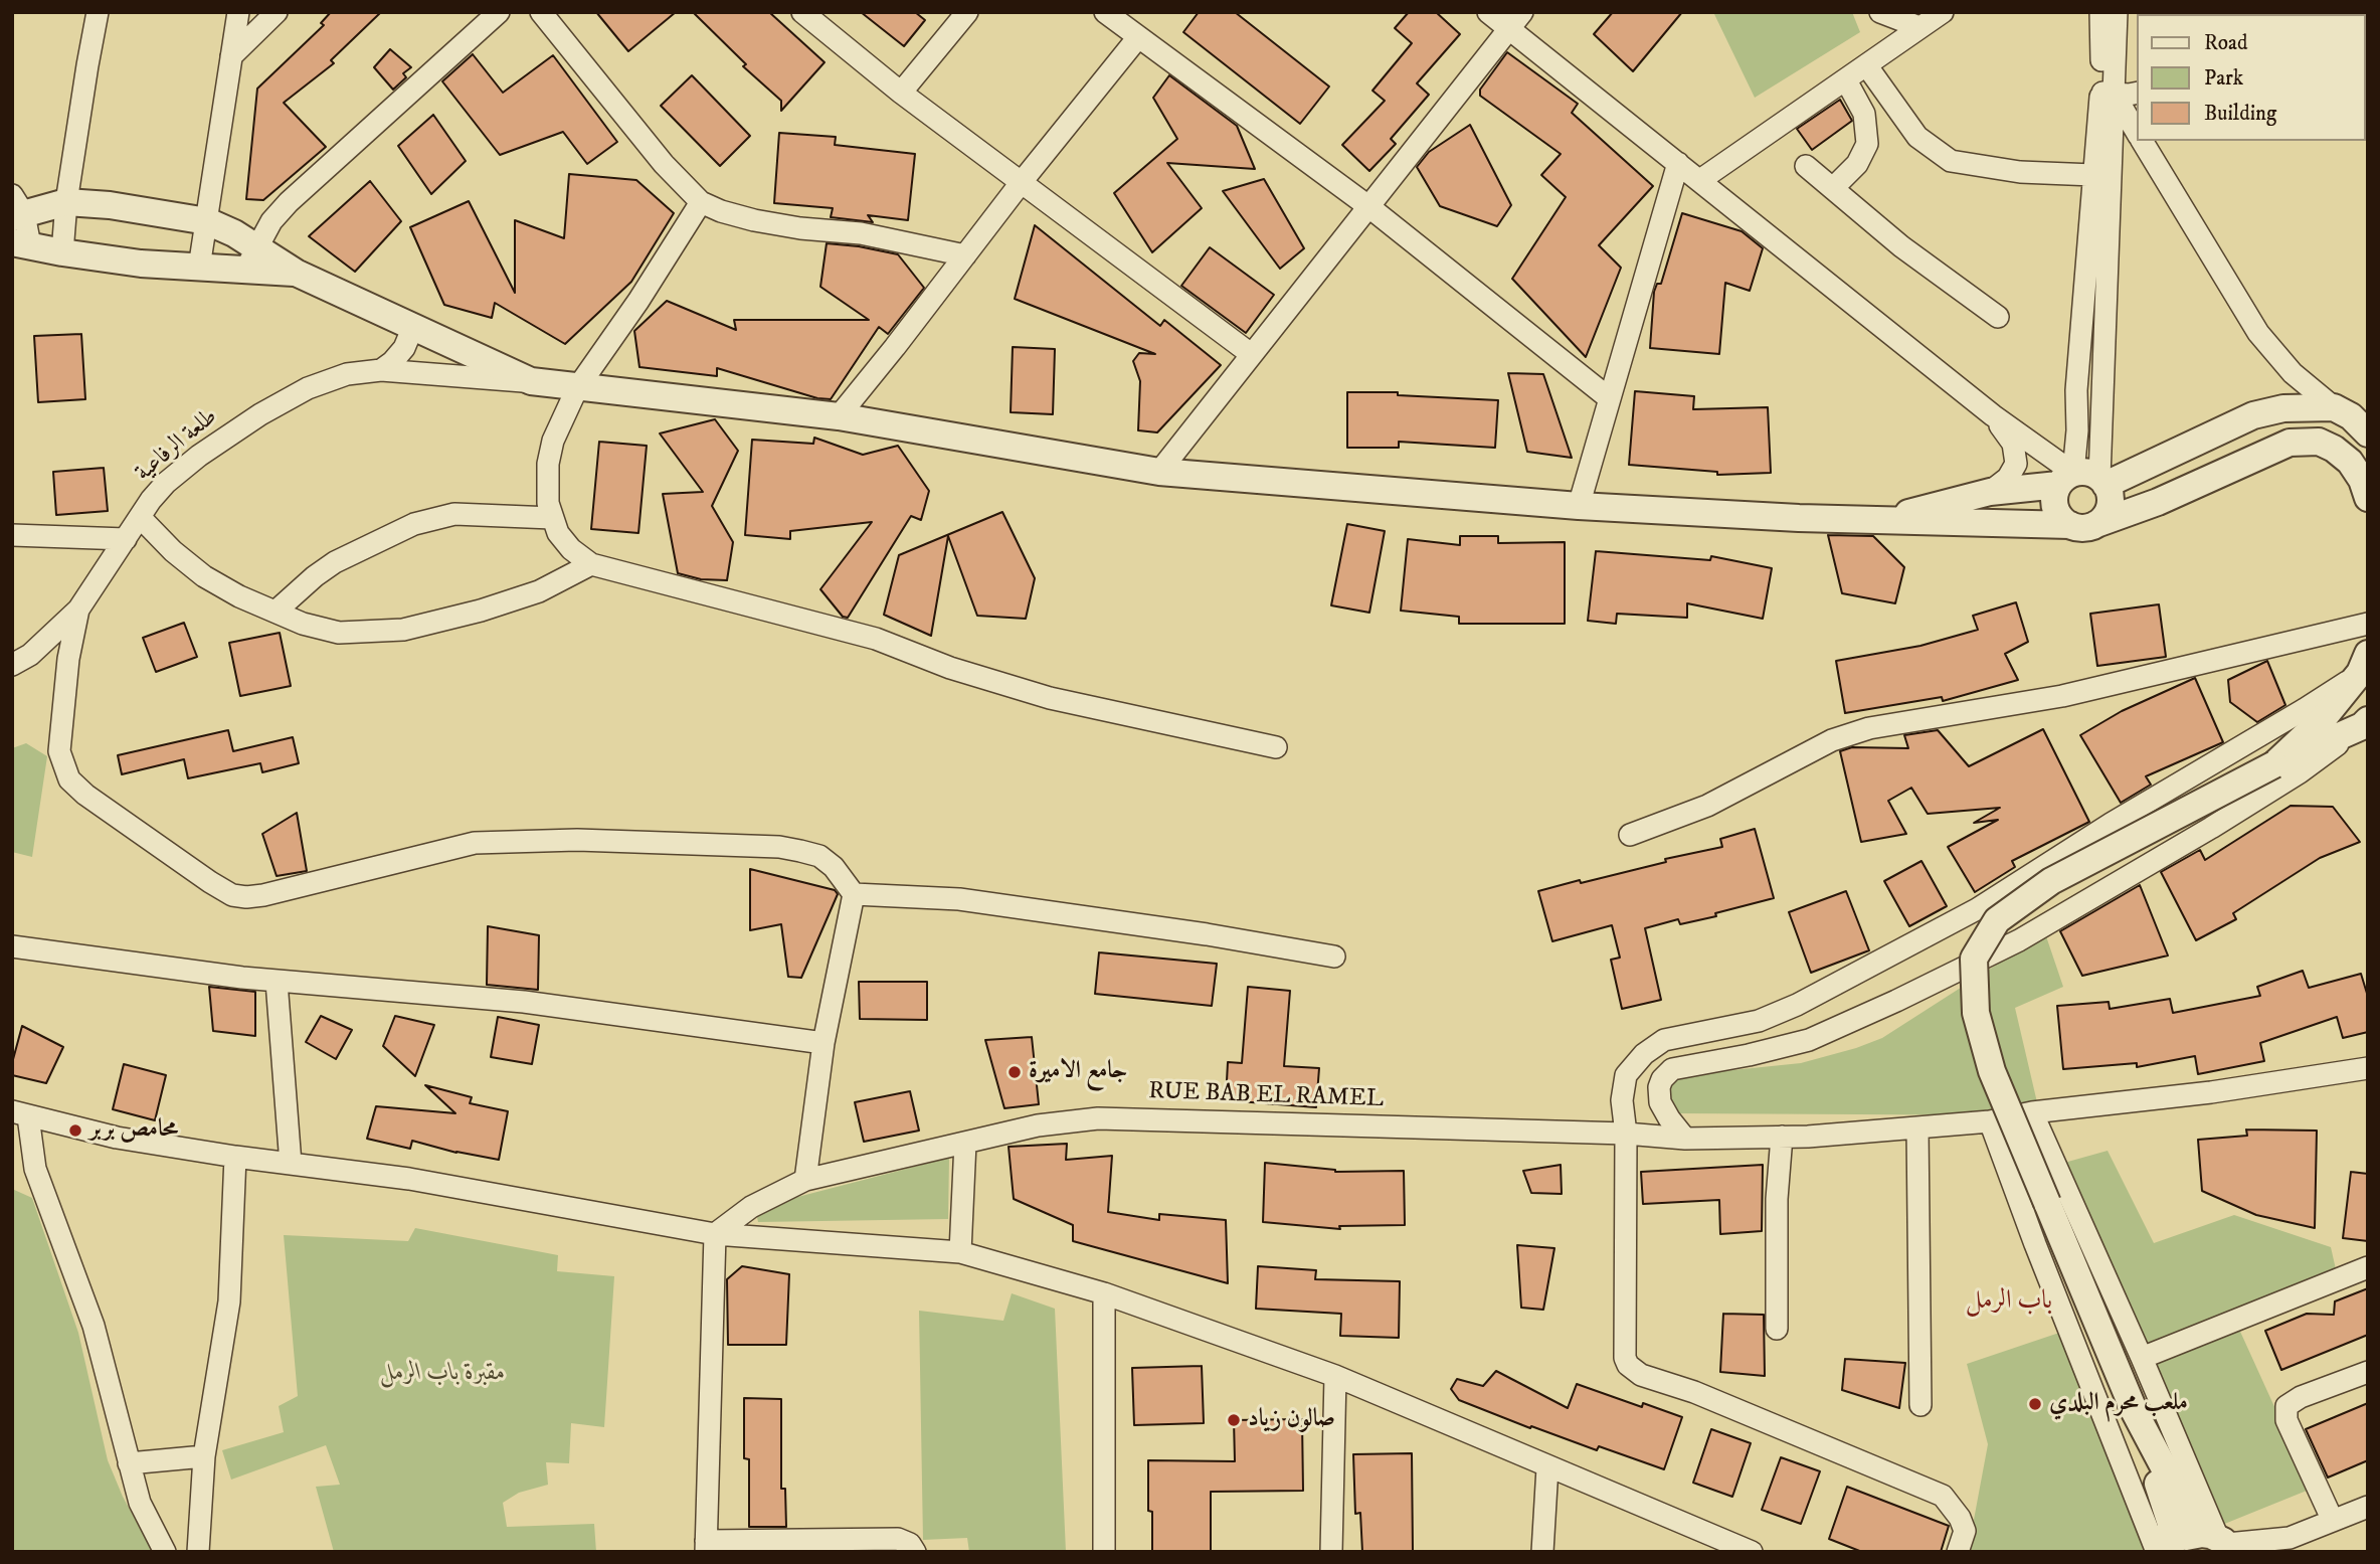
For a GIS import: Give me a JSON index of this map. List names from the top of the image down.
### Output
{
  "streets": {
    "street": ["طلعة الرفاعية", "RUE BAB EL RAMEL"]
  },
  "districts": ["باب الرمل"],
  "parks": ["مقبرة باب الرمل"],
  "places": [
    "جامع الاميرة",
    "محامص بربر",
    "ملعب محرم البلدي",
    "صالون زياد"
  ],
  "legend": ["Road", "Park", "Building"]
}
